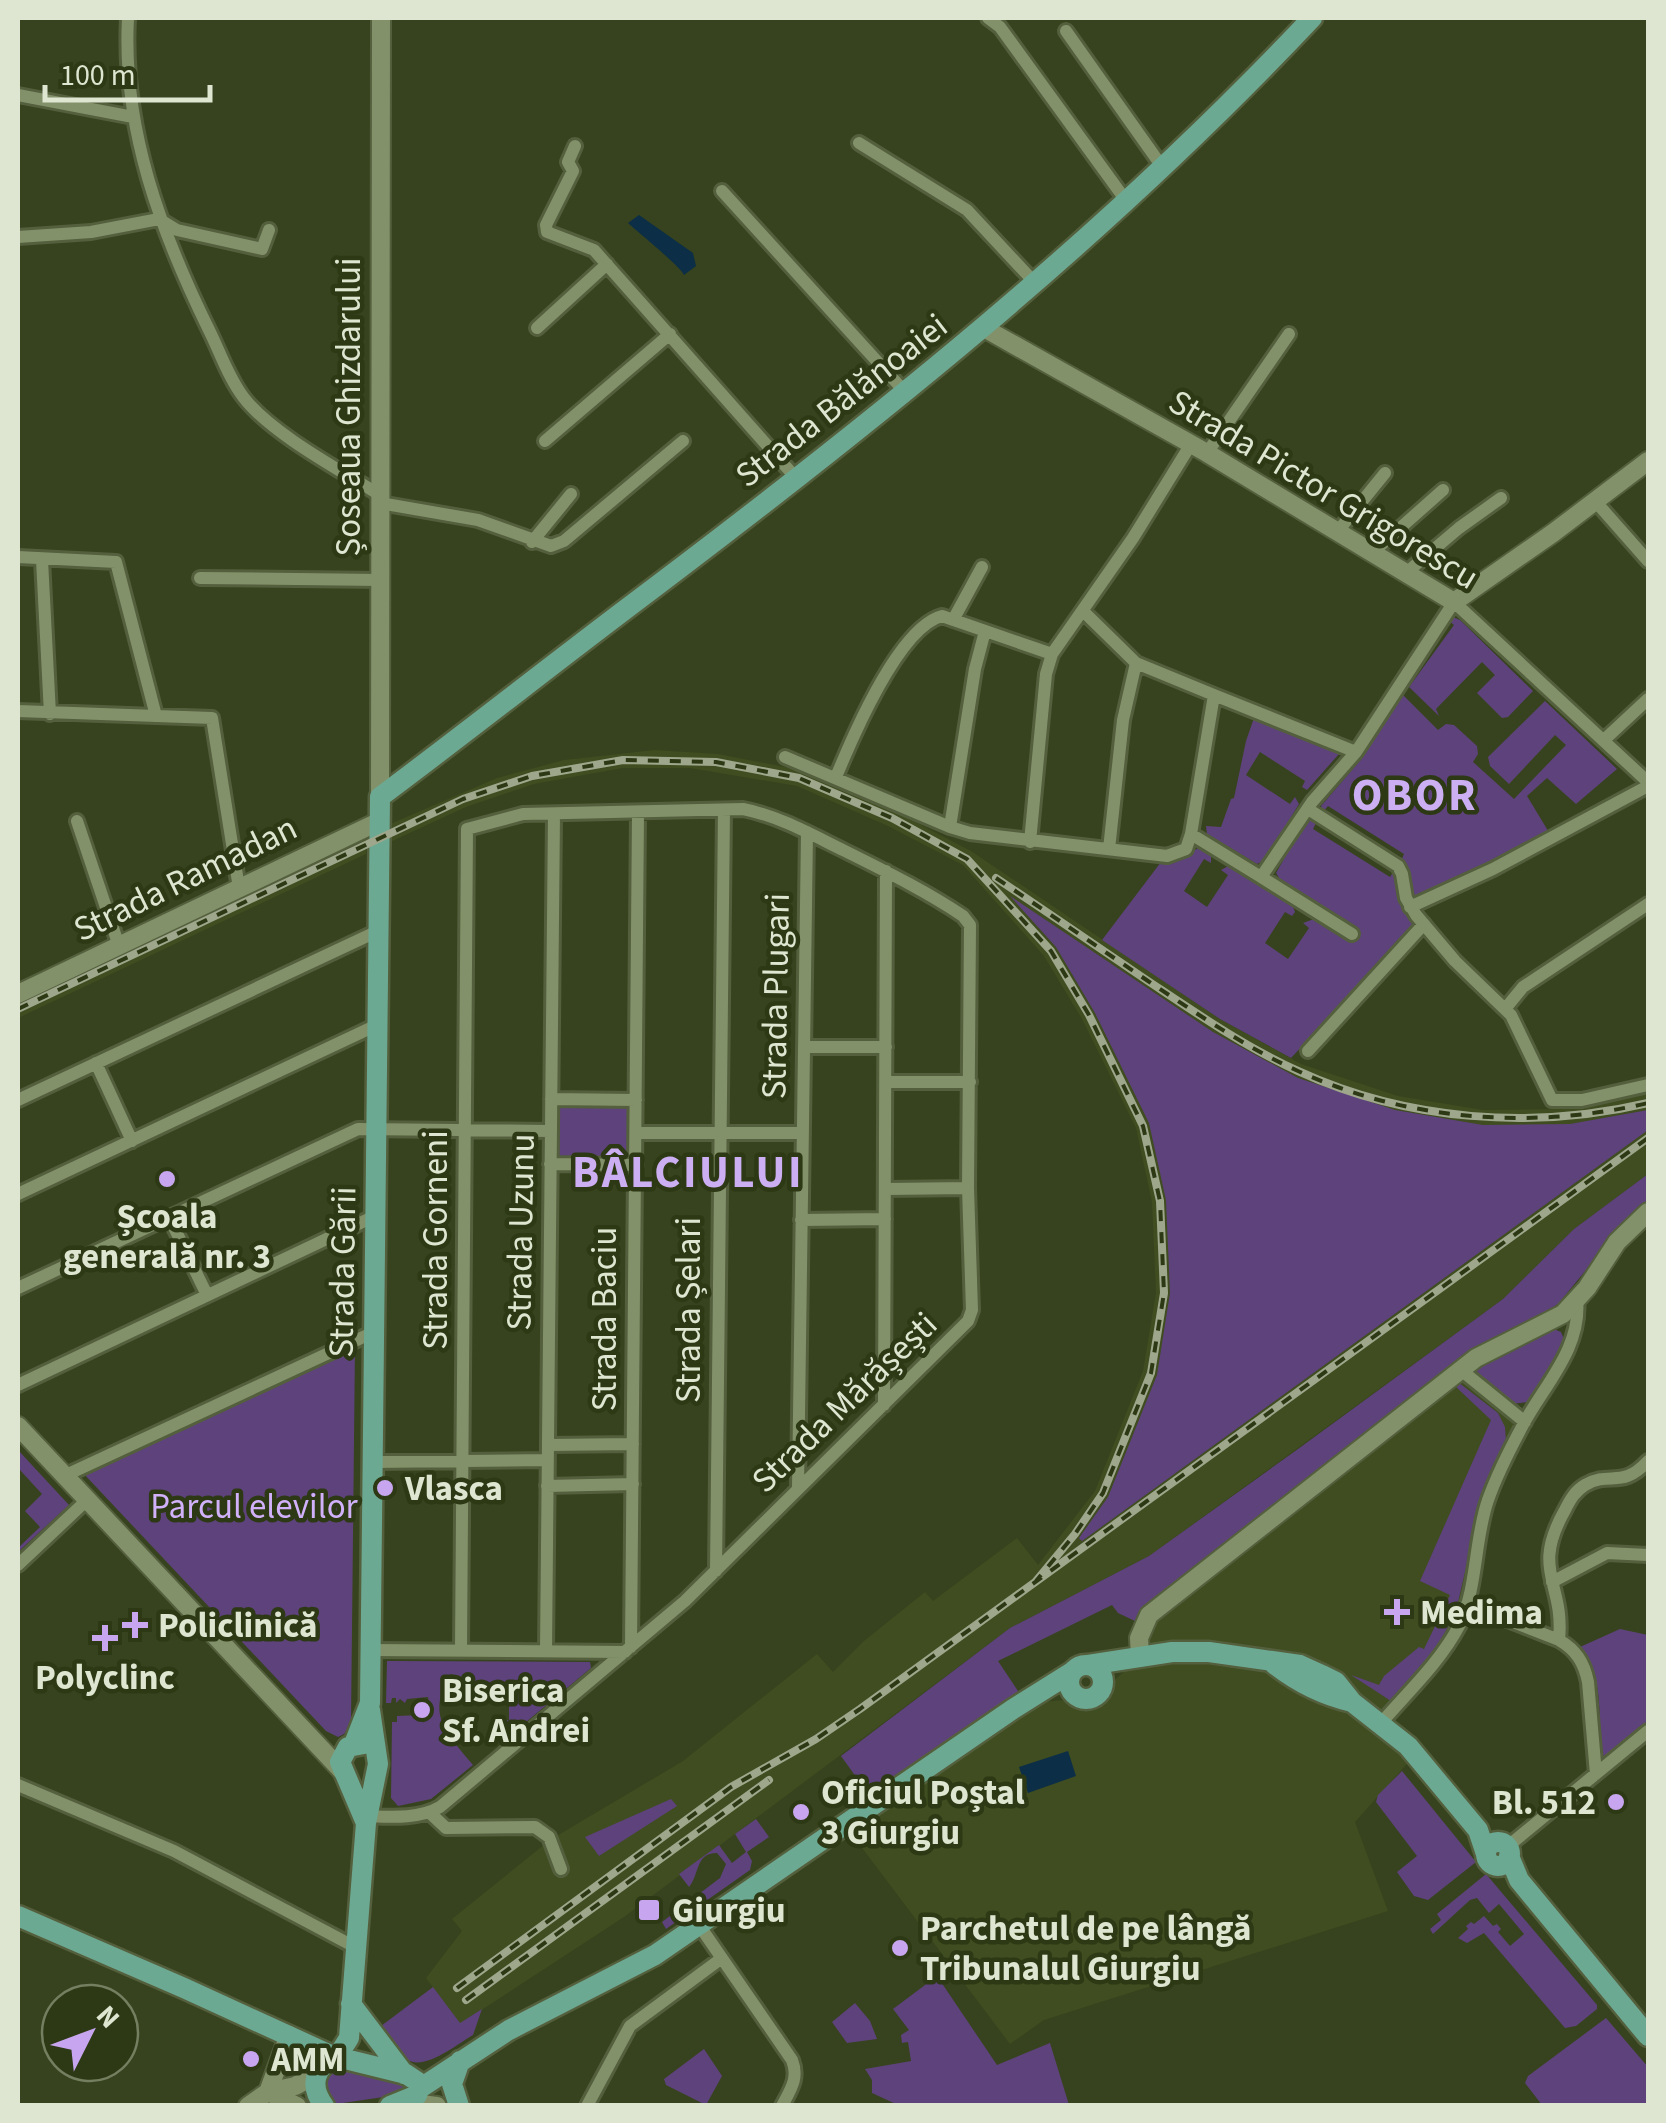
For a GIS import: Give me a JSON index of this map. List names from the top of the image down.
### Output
{
  "streets": {
    "main road": ["Strada Bălănoaiei", "Strada Gării"],
    "street": [
      "Șoseaua Ghizdarului",
      "Strada Pictor Grigorescu",
      "Strada Ramadan",
      "Strada Plugari",
      "Strada Uzunu",
      "Strada Gorneni",
      "Strada Șelari",
      "Strada Baciu",
      "Strada Mărășești"
    ]
  },
  "crossings": [
    ["Strada Bălănoaiei", "Șoseaua Ghizdarului"],
    ["Strada Bălănoaiei", "Strada Pictor Grigorescu"],
    ["Strada Bălănoaiei", "Strada Gării"],
    ["Șoseaua Ghizdarului", "Strada Gării"],
    ["Strada Ramadan", "Strada Gării"],
    ["Strada Plugari", "Strada Mărășești"],
    ["Strada Uzunu", "Strada Gorneni"],
    ["Strada Șelari", "Strada Mărășești"],
    ["Strada Baciu", "Strada Mărășești"]
  ],
  "districts": ["OBOR", "BÂLCIULUI"],
  "parks": ["Parcul elevilor"],
  "places": {
    "other": [
      "Școala generală nr. 3",
      "Vlasca",
      "Biserica Sf. Andrei",
      "Bl. 512",
      "Oficiul Poștal 3 Giurgiu",
      "Parchetul de pe lângă Tribunalul Giurgiu",
      "AMM"
    ],
    "health": ["Medima", "Policlinică", "Polyclinc"],
    "transit": ["Giurgiu"]
  },
  "scale_bar": "100 m",
  "north": "top right"
}
